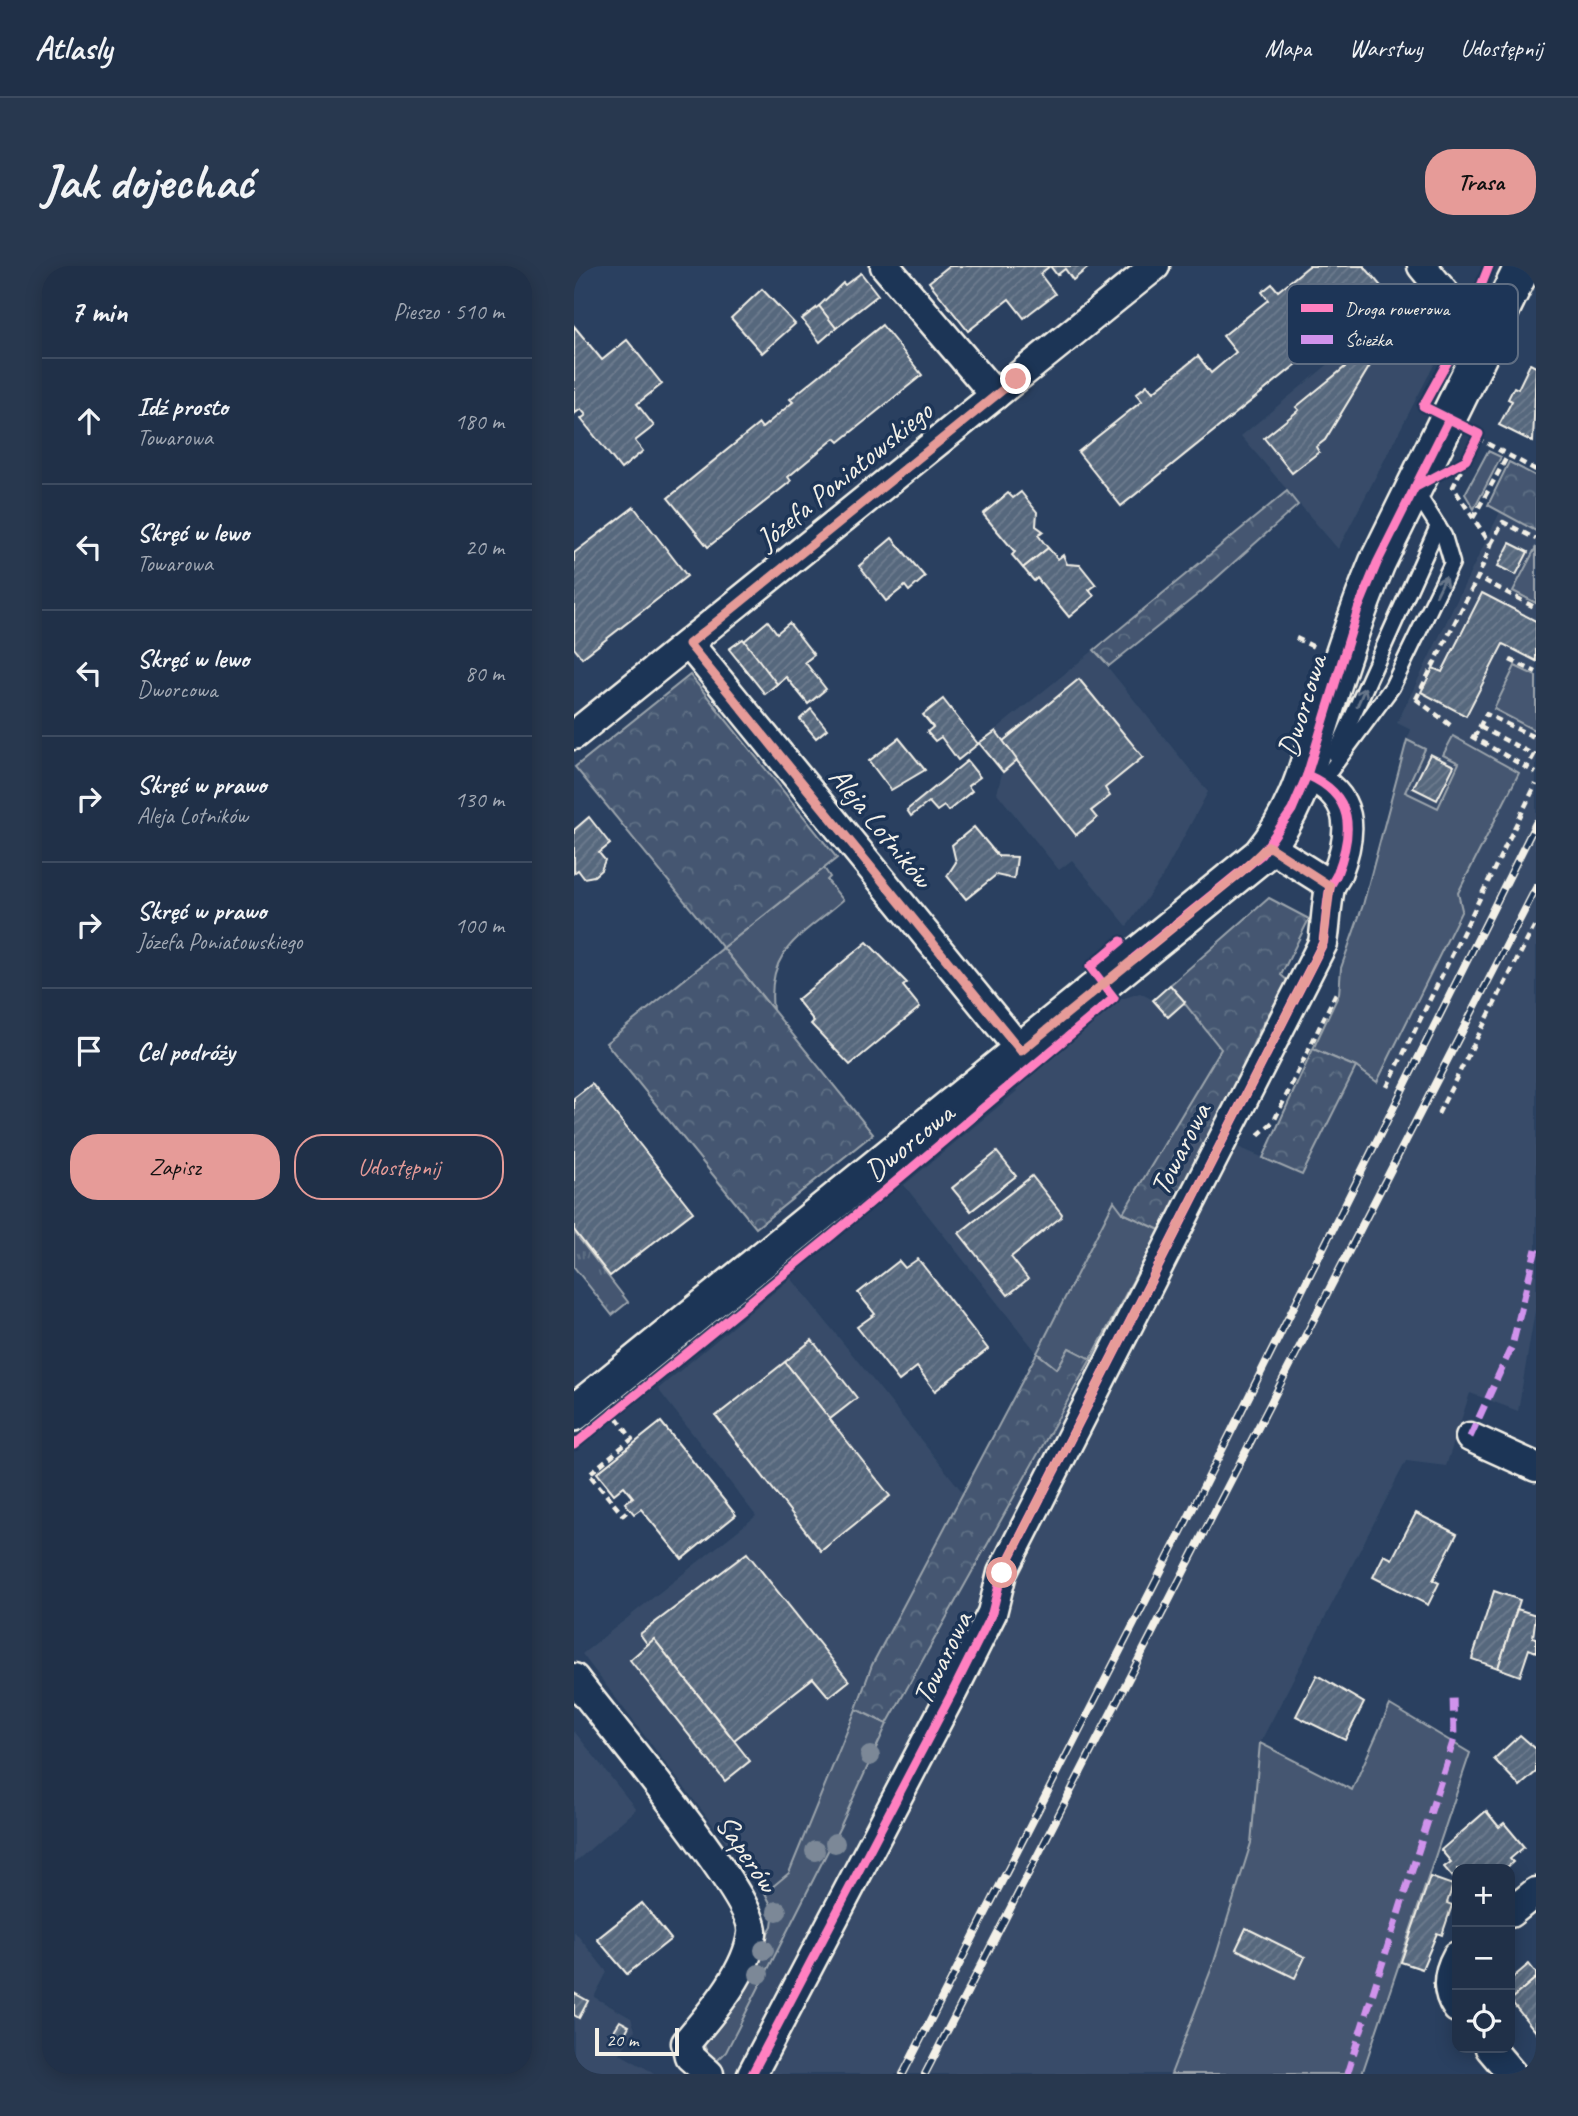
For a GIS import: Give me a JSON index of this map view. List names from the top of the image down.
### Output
{
  "streets": {
    "street": [
      "Józefa Poniatowskiego",
      "Dworcowa",
      "Aleja Lotników",
      "Towarowa",
      "Saperów"
    ]
  },
  "crossings": [
    ["Józefa Poniatowskiego", "Aleja Lotników"],
    ["Dworcowa", "Aleja Lotników"],
    ["Dworcowa", "Towarowa"]
  ],
  "legend": ["Droga rowerowa", "Ścieżka"],
  "scale_bar": "20 m",
  "page": {
    "header": "Atlasly",
    "nav": ["Mapa", "Warstwy", "Udostępnij"],
    "buttons": [
      "Trasa",
      ["Zapisz", "Udostępnij"]
    ],
    "title": "Jak dojechać",
    "heading": ["7 min", "Pieszo · 510 m"],
    "list": [
      ["Idź prosto", "Towarowa", "180 m"],
      ["Skręć w lewo", "Towarowa", "20 m"],
      ["Skręć w lewo", "Dworcowa", "80 m"],
      ["Skręć w prawo", "Aleja Lotników", "130 m"],
      ["Skręć w prawo", "Józefa Poniatowskiego", "100 m"],
      "Cel podróży"
    ],
    "map_buttons": ["+", "−"],
    "scale": "20 m"
  }
}
